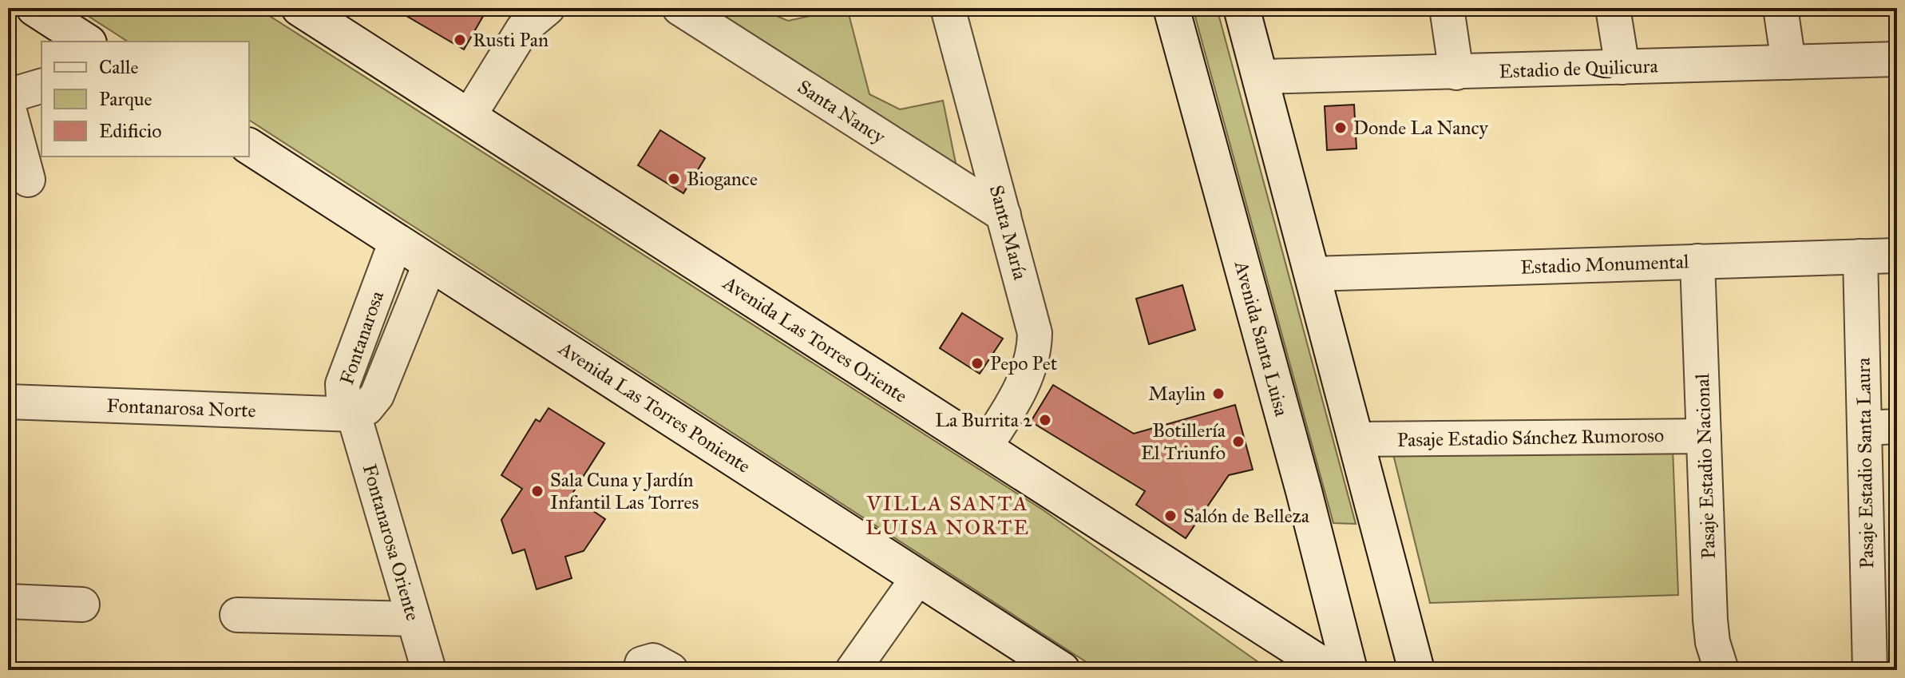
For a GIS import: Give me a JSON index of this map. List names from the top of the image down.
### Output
{
  "streets": {
    "street": [
      "Estadio de Quilicura",
      "Santa Nancy",
      "Santa María",
      "Estadio Monumental",
      "Fontanarosa",
      "Avenida Santa Luisa",
      "Avenida Las Torres Oriente",
      "Avenida Las Torres Poniente",
      "Fontanarosa Norte",
      "Pasaje Estadio Sánchez Rumoroso",
      "Pasaje Estadio Santa Laura",
      "Pasaje Estadio Nacional",
      "Fontanarosa Oriente"
    ]
  },
  "crossings": [
    ["Santa Nancy", "Santa María"],
    ["Santa María", "Avenida Las Torres Oriente"],
    ["Estadio Monumental", "Pasaje Estadio Santa Laura"],
    ["Estadio Monumental", "Pasaje Estadio Nacional"],
    ["Fontanarosa", "Avenida Las Torres Poniente"],
    ["Fontanarosa", "Fontanarosa Norte"],
    ["Fontanarosa", "Fontanarosa Oriente"],
    ["Fontanarosa Norte", "Fontanarosa Oriente"],
    ["Pasaje Estadio Sánchez Rumoroso", "Pasaje Estadio Nacional"]
  ],
  "districts": ["VILLA SANTA LUISA NORTE"],
  "places": [
    "Rusti Pan",
    "Donde La Nancy",
    "Biogance",
    "Pepo Pet",
    "Maylin",
    "La Burrita 2",
    "Botillería El Triunfo",
    "Sala Cuna y Jardín Infantil Las Torres",
    "Salón de Belleza"
  ],
  "legend": ["Calle", "Parque", "Edificio"]
}
